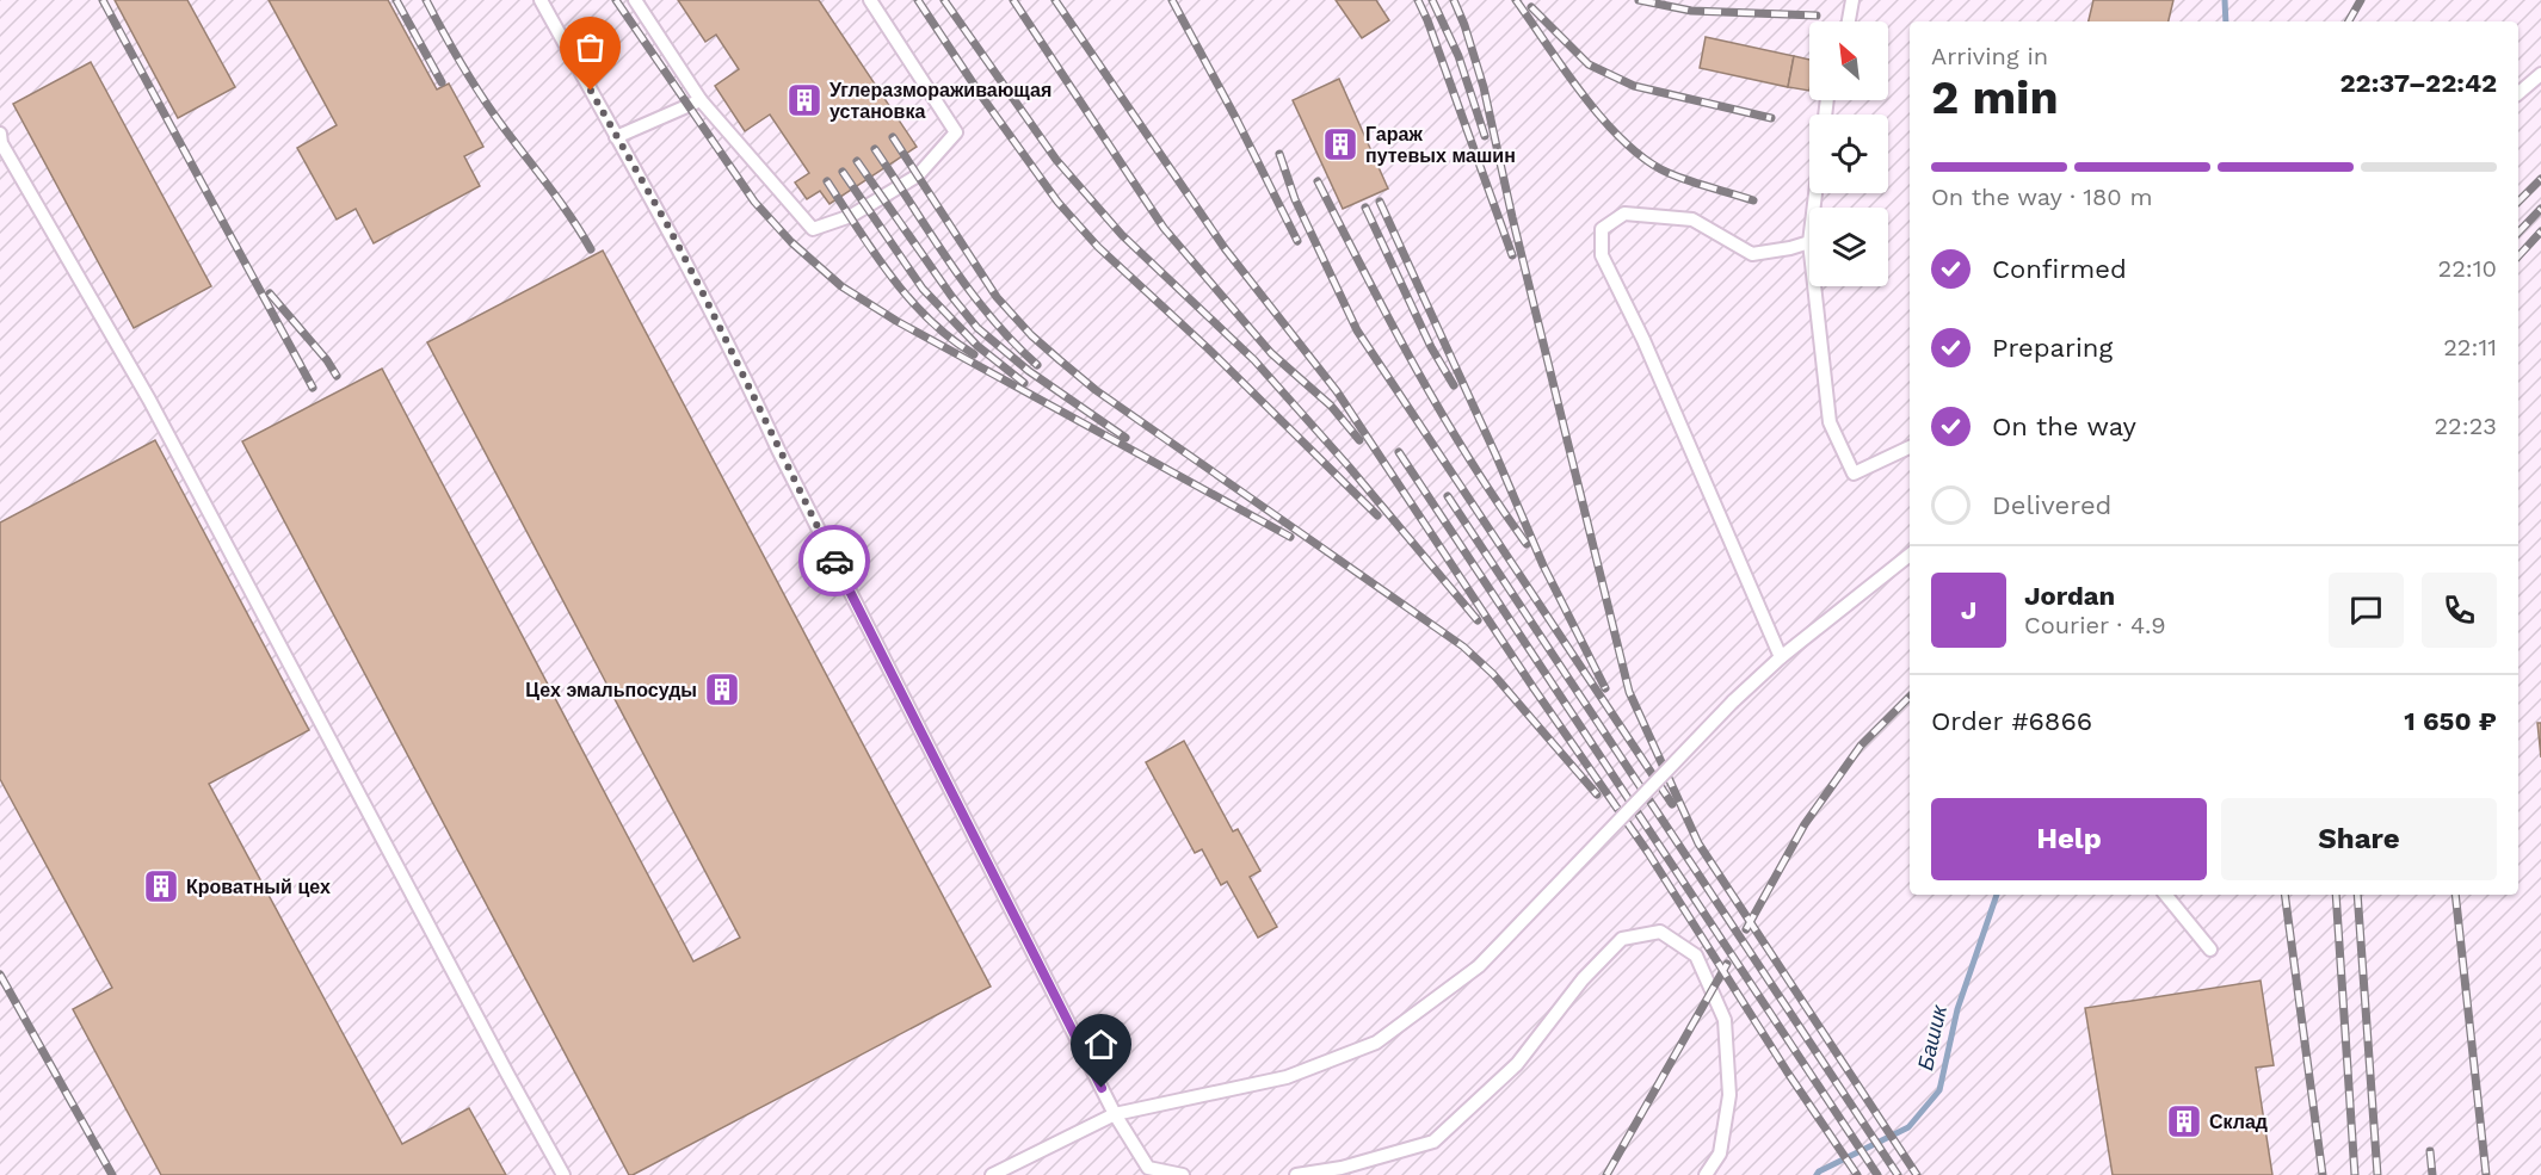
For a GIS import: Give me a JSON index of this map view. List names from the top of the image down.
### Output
{
  "water": ["Башик"],
  "places": {
    "building": [
      "Углеразмораживающая установка",
      "Гараж путевых машин",
      "Цех эмальпосуды",
      "Кроватный цех",
      "Склад"
    ]
  },
  "north": "top left",
  "page": {
    "heading": ["2 min", "Arriving in", "22:37–22:42"],
    "panel": [
      "Jordan",
      "Courier · 4.9",
      "Order #6866",
      "1 650 ₽"
    ],
    "bar": "On the way · 180 m",
    "list": [
      ["Confirmed", "22:10"],
      ["Preparing", "22:11"],
      ["On the way", "22:23"],
      "Delivered"
    ],
    "round": "J",
    "buttons": ["Help", "Share"]
  }
}
